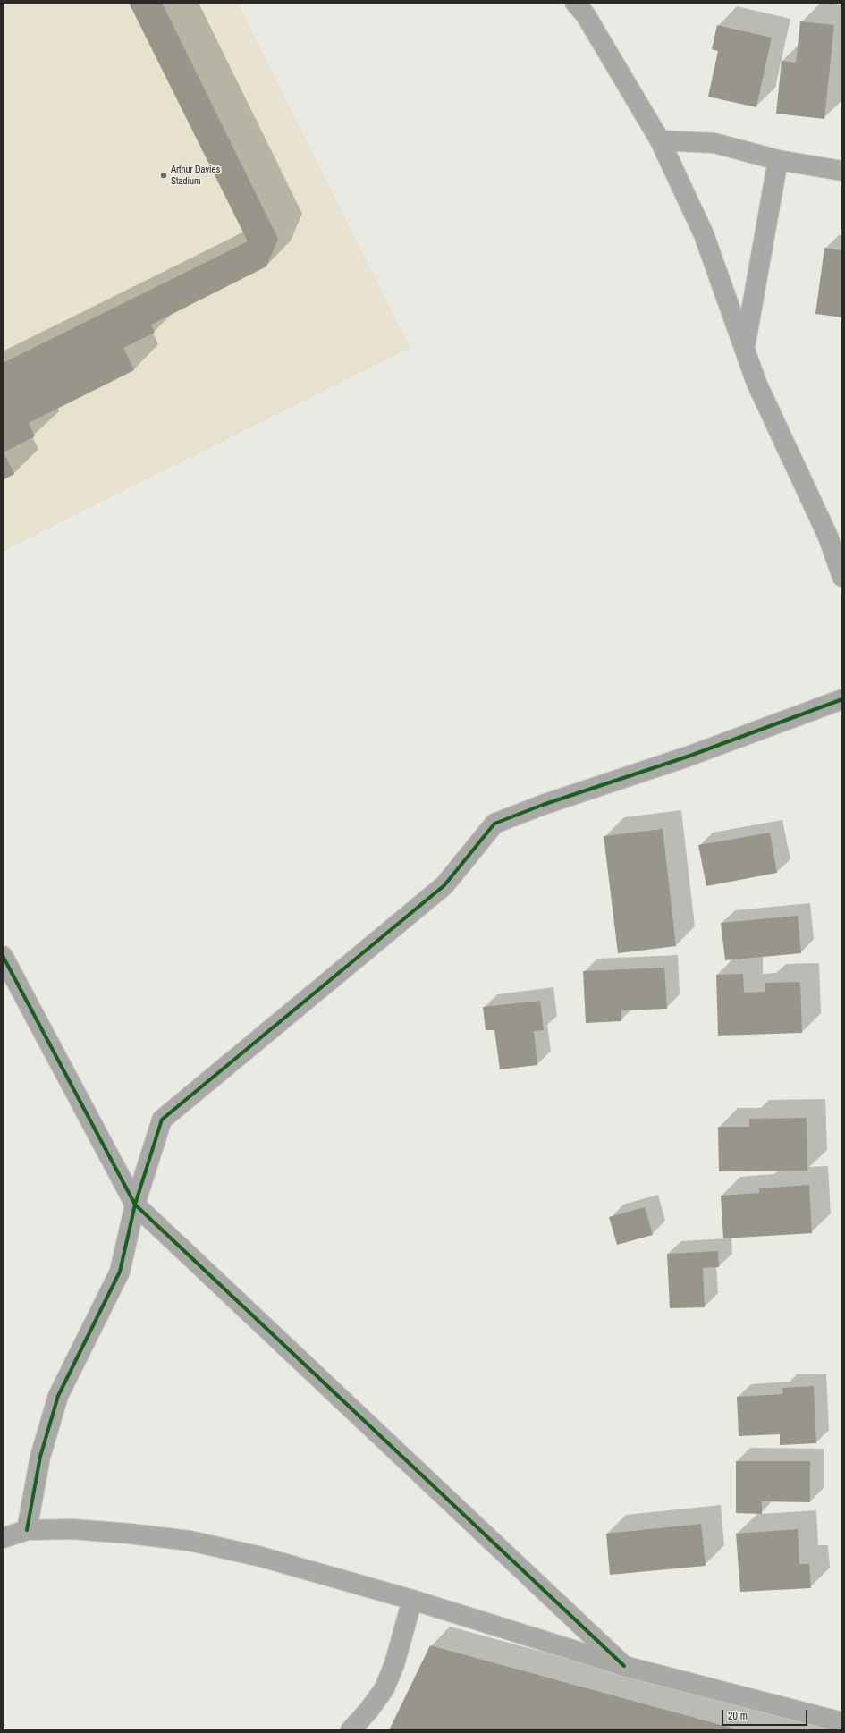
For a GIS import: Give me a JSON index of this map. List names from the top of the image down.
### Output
{
  "places": ["Arthur Davies Stadium"],
  "scale_bar": "20 m"
}
